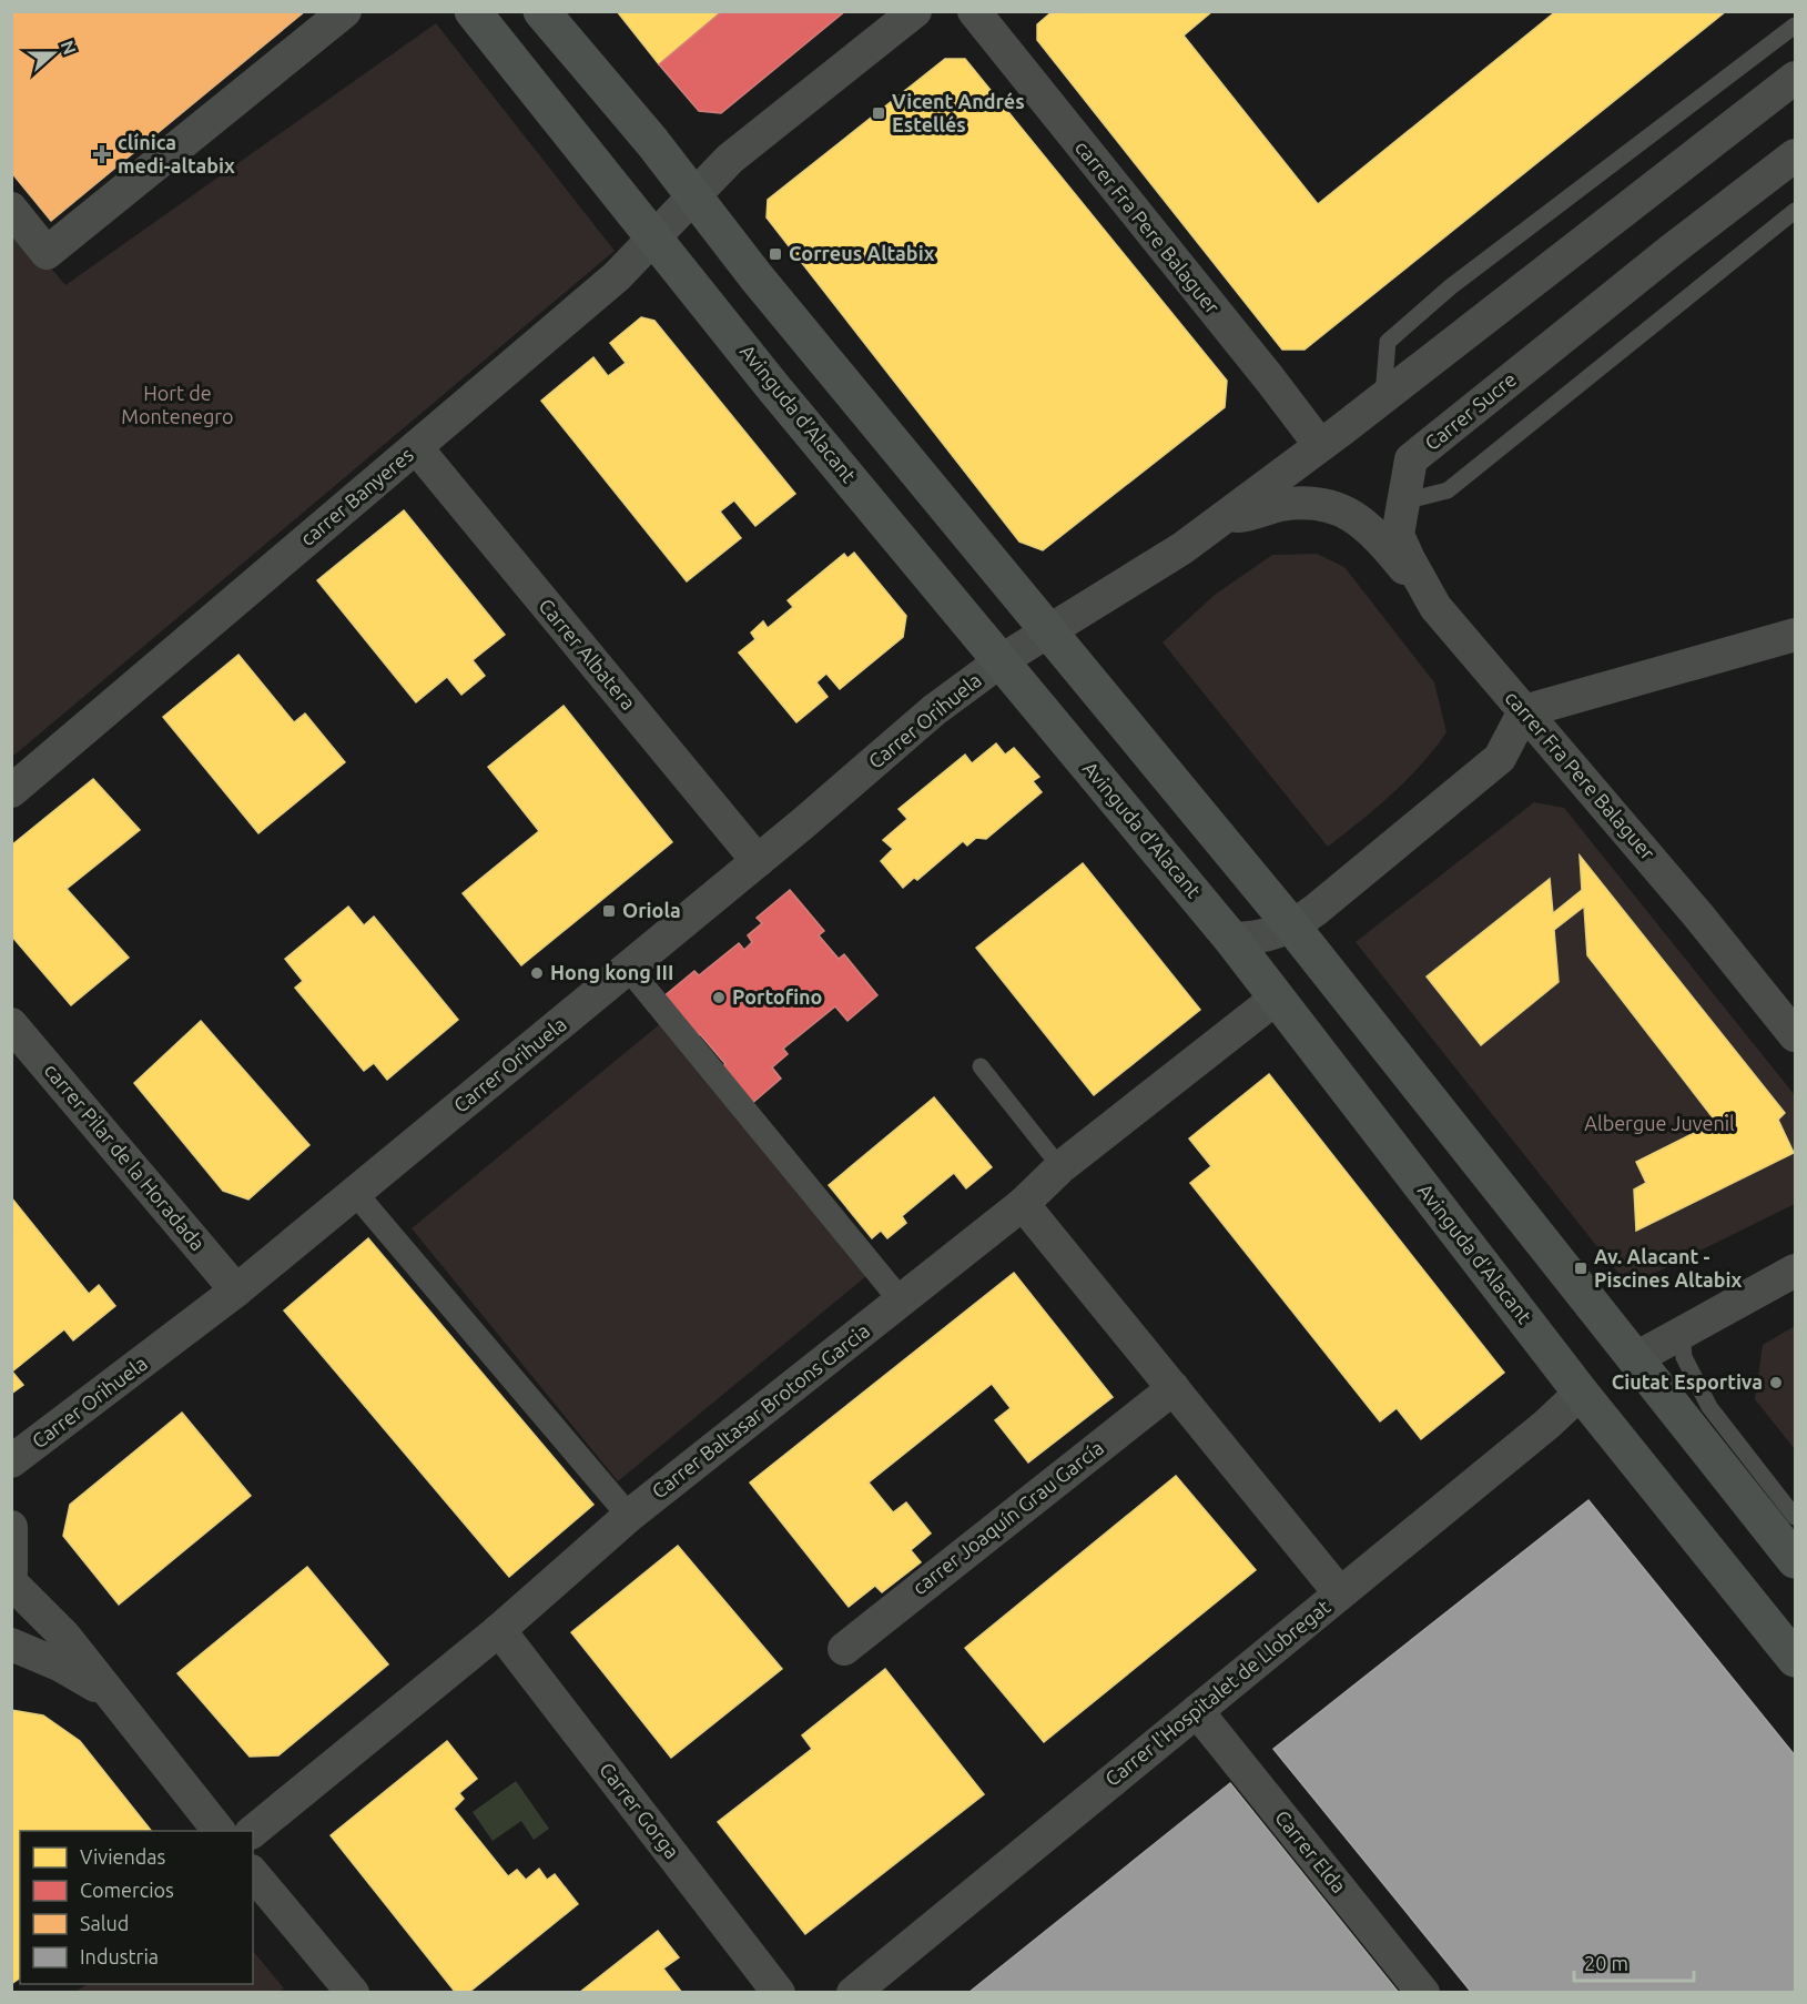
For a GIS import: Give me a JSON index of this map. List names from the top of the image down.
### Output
{
  "streets": {
    "main road": ["Avinguda d'Alacant"],
    "street": [
      "carrer Fra Pere Balaguer",
      "Carrer Sucre",
      "carrer Banyeres",
      "Carrer Albatera",
      "Carrer Orihuela",
      "carrer Pilar de la Horadada",
      "Carrer Baltasar Brotons Garcia",
      "carrer Joaquín Grau García",
      "Carrer l'Hospitalet de Llobregat",
      "Carrer Gorga",
      "Carrer Elda"
    ]
  },
  "crossings": [
    ["carrer Fra Pere Balaguer", "Carrer Sucre"],
    ["Avinguda d'Alacant", "carrer Banyeres"],
    ["Avinguda d'Alacant", "Carrer Orihuela"],
    ["Avinguda d'Alacant", "Carrer Baltasar Brotons Garcia"],
    ["Avinguda d'Alacant", "Carrer l'Hospitalet de Llobregat"],
    ["carrer Banyeres", "Carrer Albatera"],
    ["Carrer Albatera", "Carrer Orihuela"],
    ["Carrer Orihuela", "carrer Pilar de la Horadada"],
    ["Carrer Baltasar Brotons Garcia", "Carrer Gorga"],
    ["Carrer l'Hospitalet de Llobregat", "Carrer Elda"]
  ],
  "parks": ["Hort de Montenegro", "Albergue Juvenil"],
  "places": {
    "transit": [
      "Vicent Andrés Estellés",
      "Correus Altabix",
      "Oriola",
      "Av. Alacant - Piscines Altabix"
    ],
    "health": ["clínica medi-altabix"],
    "other": ["Hong kong III", "Portofino", "Ciutat Esportiva"]
  },
  "legend": [
    "Viviendas",
    "Comercios",
    "Salud",
    "Industria"
  ],
  "scale_bar": "20 m",
  "north": "right"
}
